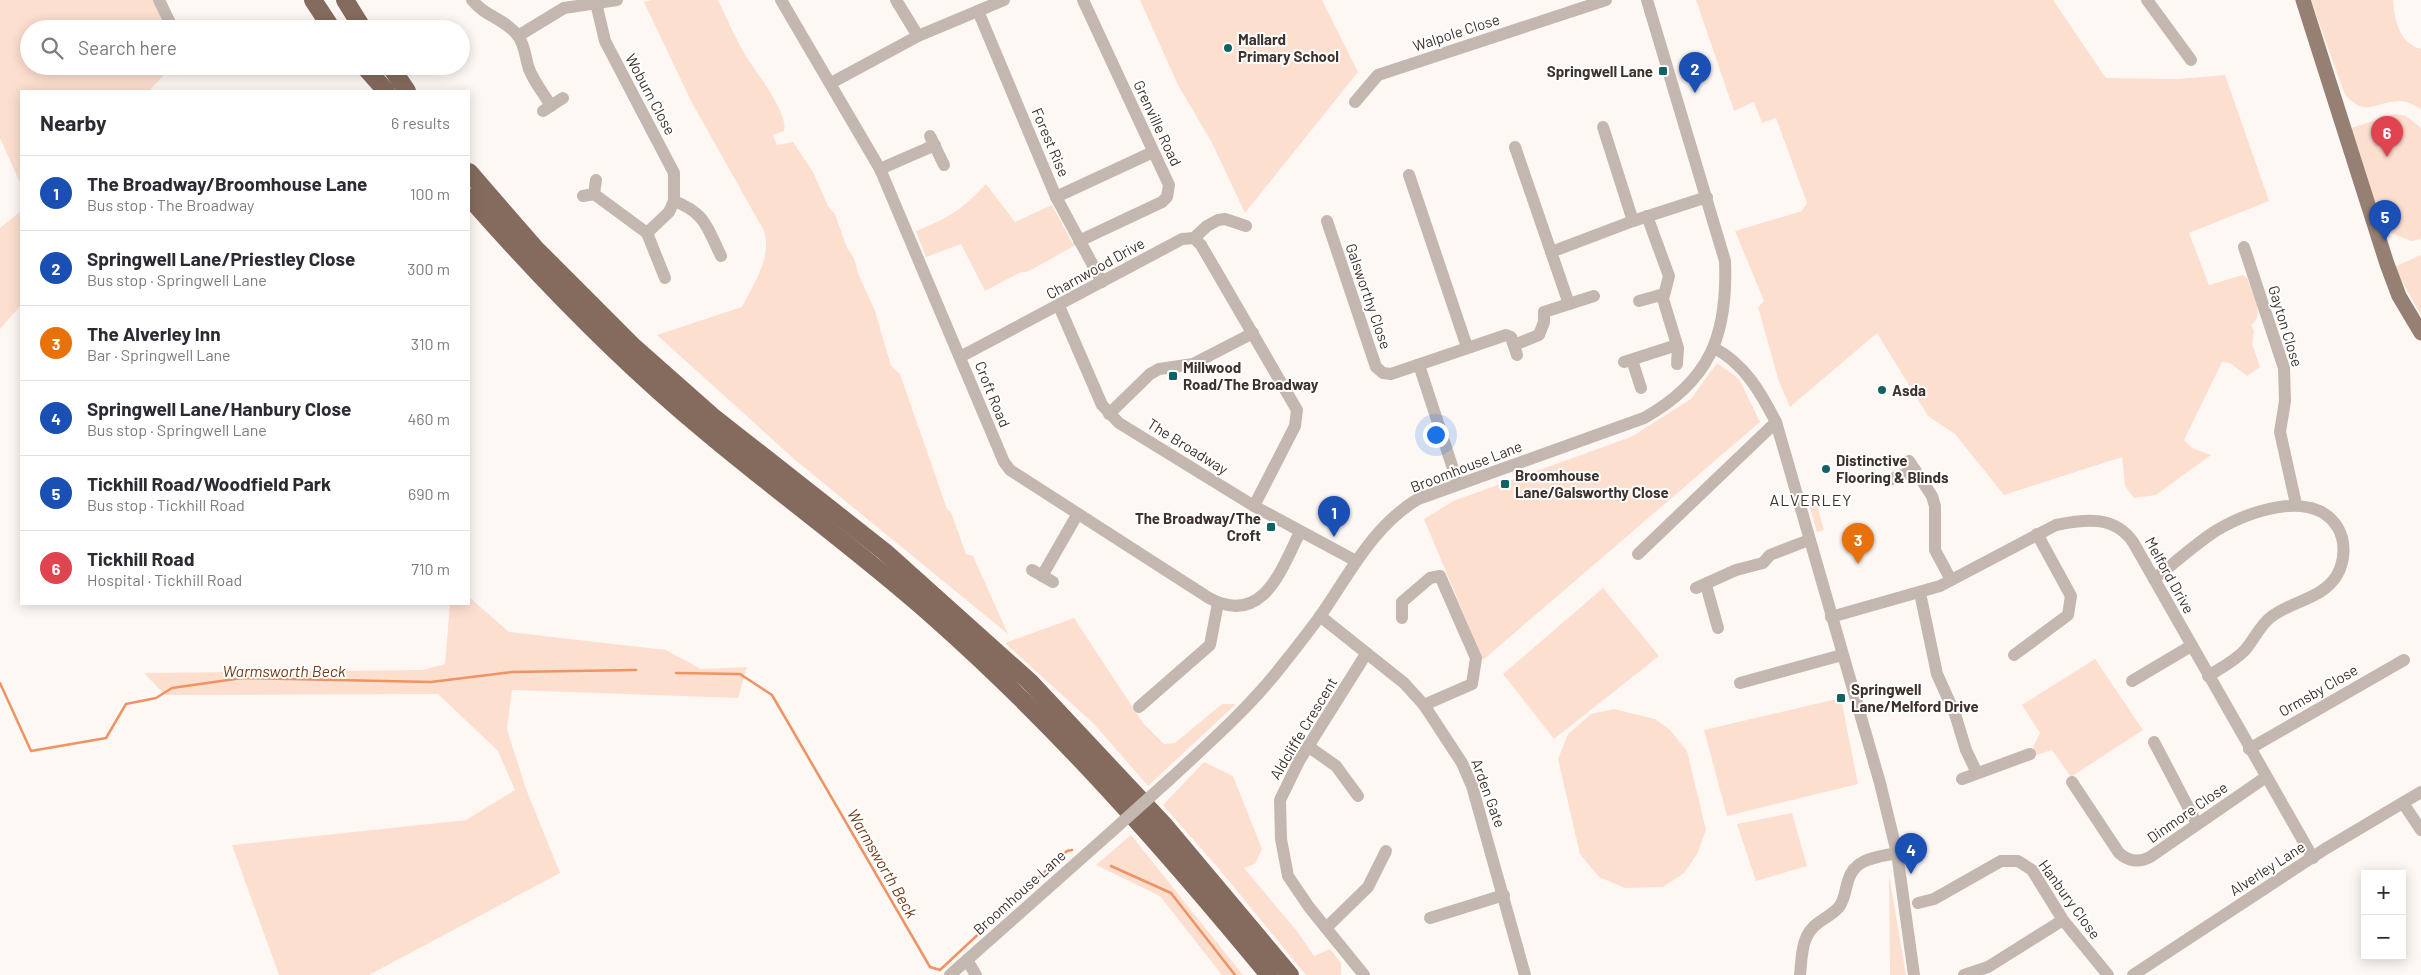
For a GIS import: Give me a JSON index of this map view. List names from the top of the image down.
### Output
{
  "streets": {
    "street": [
      "Walpole Close",
      "Woburn Close",
      "Grenville Road",
      "Forest Rise",
      "Charnwood Drive",
      "Galsworthy Close",
      "Gayton Close",
      "Croft Road",
      "The Broadway",
      "Broomhouse Lane",
      "Melford Drive",
      "Ormsby Close",
      "Aldcliffe Crescent",
      "Arden Gate",
      "Dinmore Close",
      "Alverley Lane",
      "Hanbury Close"
    ]
  },
  "crossings": [
    ["Grenville Road", "Forest Rise"],
    ["Forest Rise", "Charnwood Drive"],
    ["Charnwood Drive", "Croft Road"],
    ["Charnwood Drive", "The Broadway"],
    ["Croft Road", "The Broadway"],
    ["The Broadway", "Broomhouse Lane"],
    ["Broomhouse Lane", "Arden Gate"],
    ["Melford Drive", "Ormsby Close"],
    ["Melford Drive", "Dinmore Close"],
    ["Melford Drive", "Alverley Lane"],
    ["Aldcliffe Crescent", "Arden Gate"]
  ],
  "districts": ["ALVERLEY"],
  "water": ["Warmsworth Beck"],
  "places": {
    "other": ["Mallard Primary School", "Asda", "Distinctive Flooring & Blinds"],
    "transit": [
      "Springwell Lane",
      "Millwood Road/The Broadway",
      "Broomhouse Lane/Galsworthy Close",
      "The Broadway/The Croft",
      "Springwell Lane/Melford Drive"
    ]
  },
  "page": {
    "search": "Search here",
    "pins": [
      "2",
      "6",
      "5",
      "1",
      "3",
      "4"
    ],
    "heading": ["Nearby", "6 results"],
    "list": [
      {
        "mark": "1",
        "name": "The Broadway/Broomhouse Lane",
        "note": "Bus stop · The Broadway",
        "value": "100 m"
      },
      {
        "mark": "2",
        "name": "Springwell Lane/Priestley Close",
        "note": "Bus stop · Springwell Lane",
        "value": "300 m"
      },
      {
        "mark": "3",
        "name": "The Alverley Inn",
        "note": "Bar · Springwell Lane",
        "value": "310 m"
      },
      {
        "mark": "4",
        "name": "Springwell Lane/Hanbury Close",
        "note": "Bus stop · Springwell Lane",
        "value": "460 m"
      },
      {
        "mark": "5",
        "name": "Tickhill Road/Woodfield Park",
        "note": "Bus stop · Tickhill Road",
        "value": "690 m"
      },
      {
        "mark": "6",
        "name": "Tickhill Road",
        "note": "Hospital · Tickhill Road",
        "value": "710 m"
      }
    ],
    "map_buttons": ["+", "−"]
  }
}
